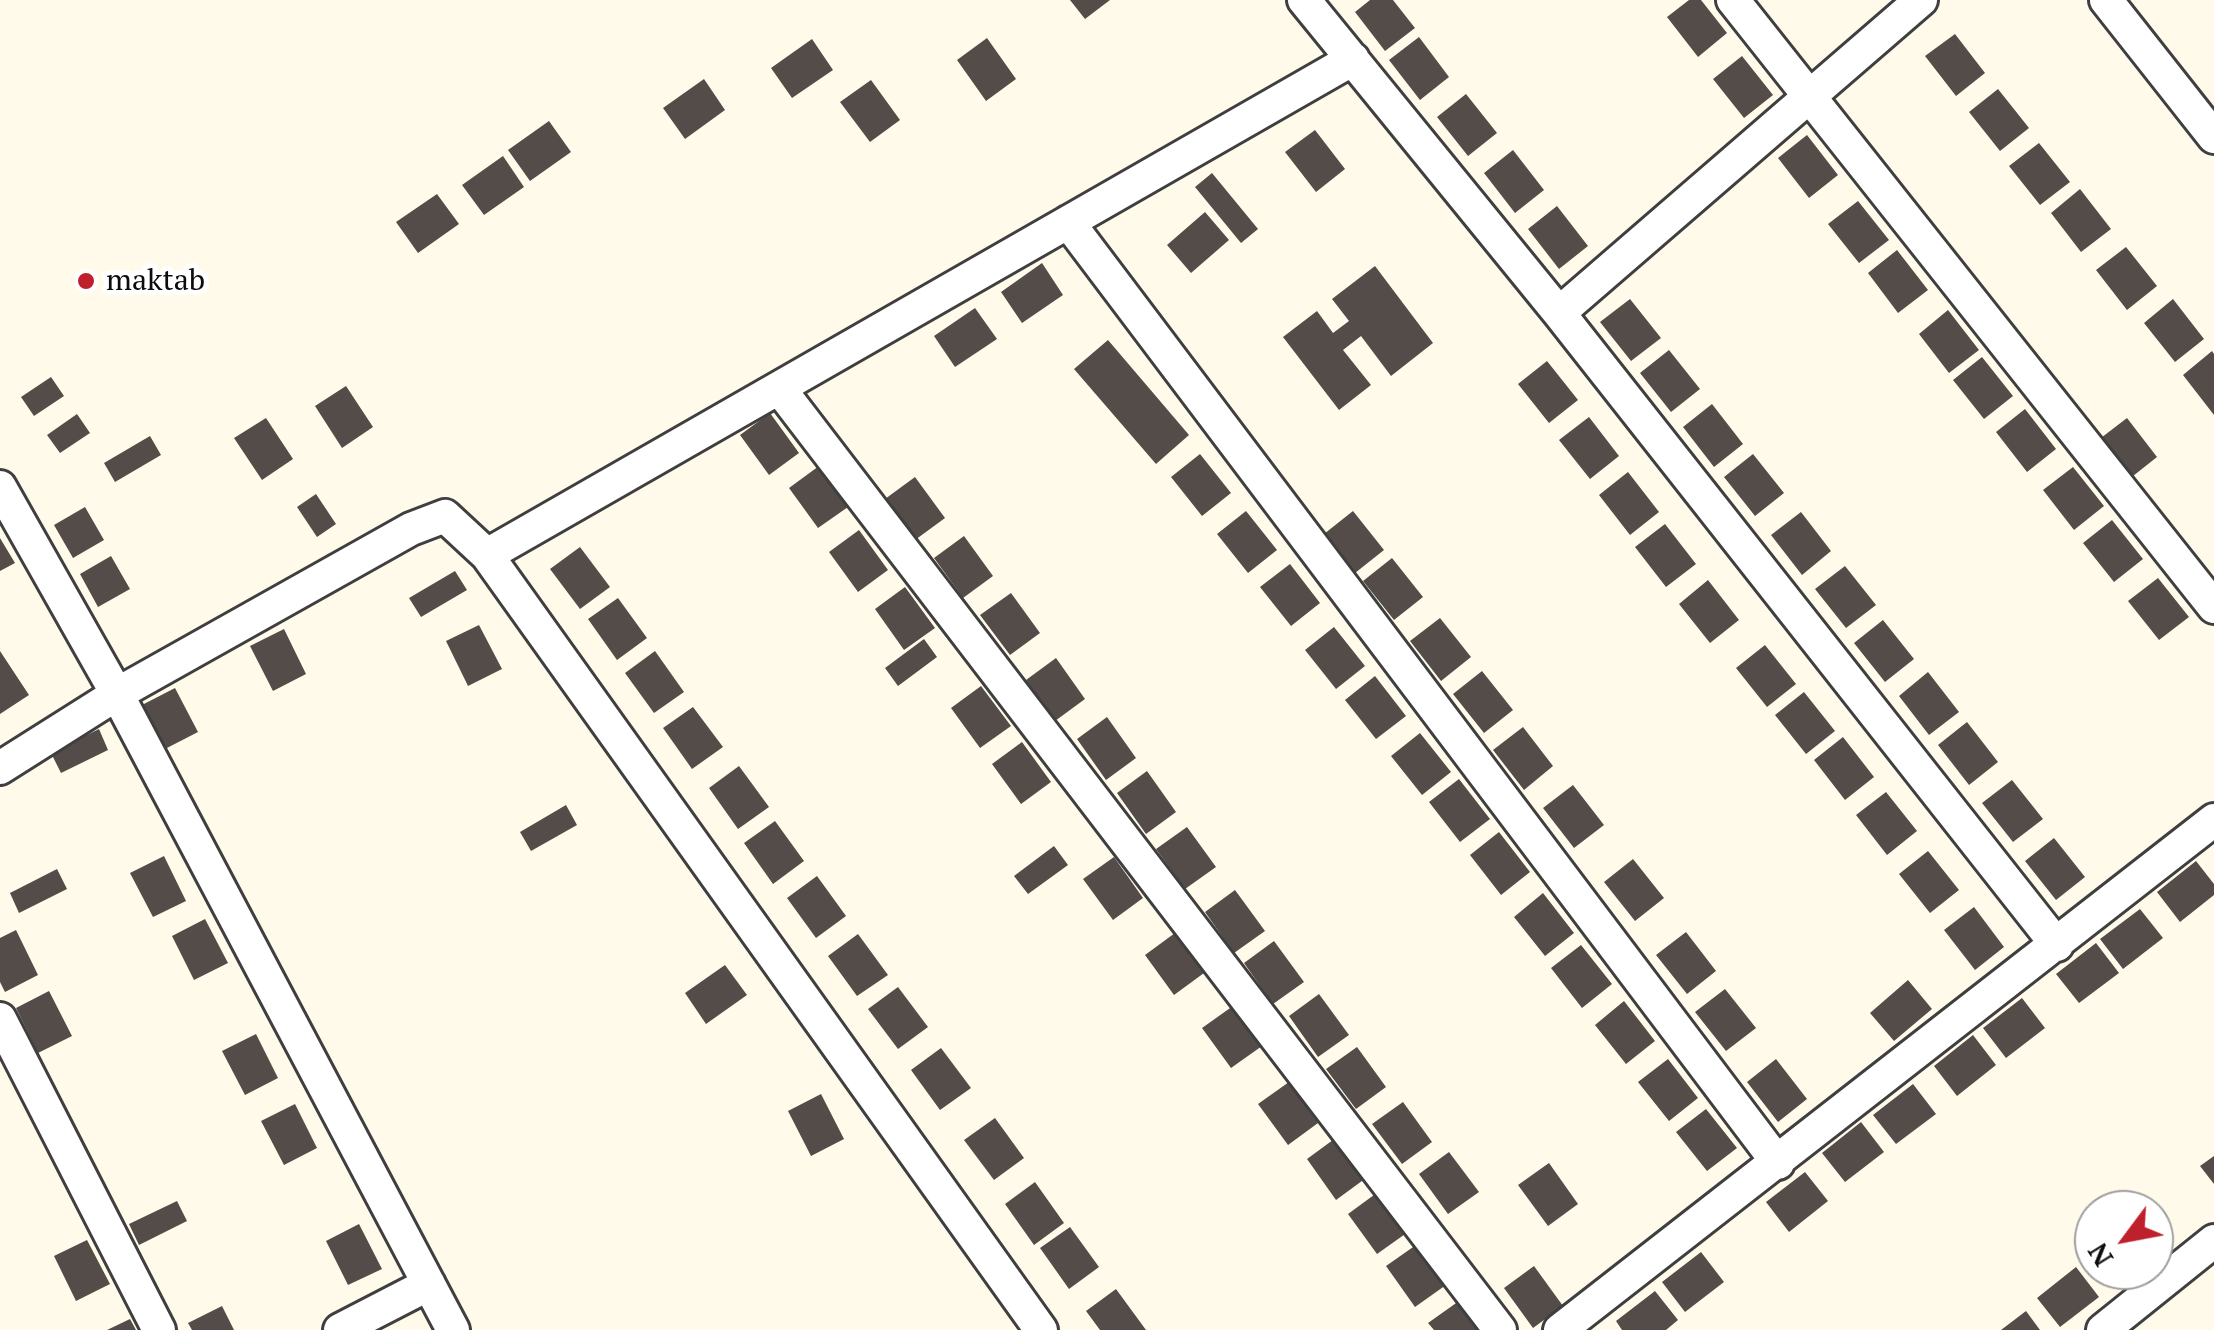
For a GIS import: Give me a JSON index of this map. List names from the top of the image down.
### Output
{
  "places": ["maktab"],
  "north": "bottom left"
}
